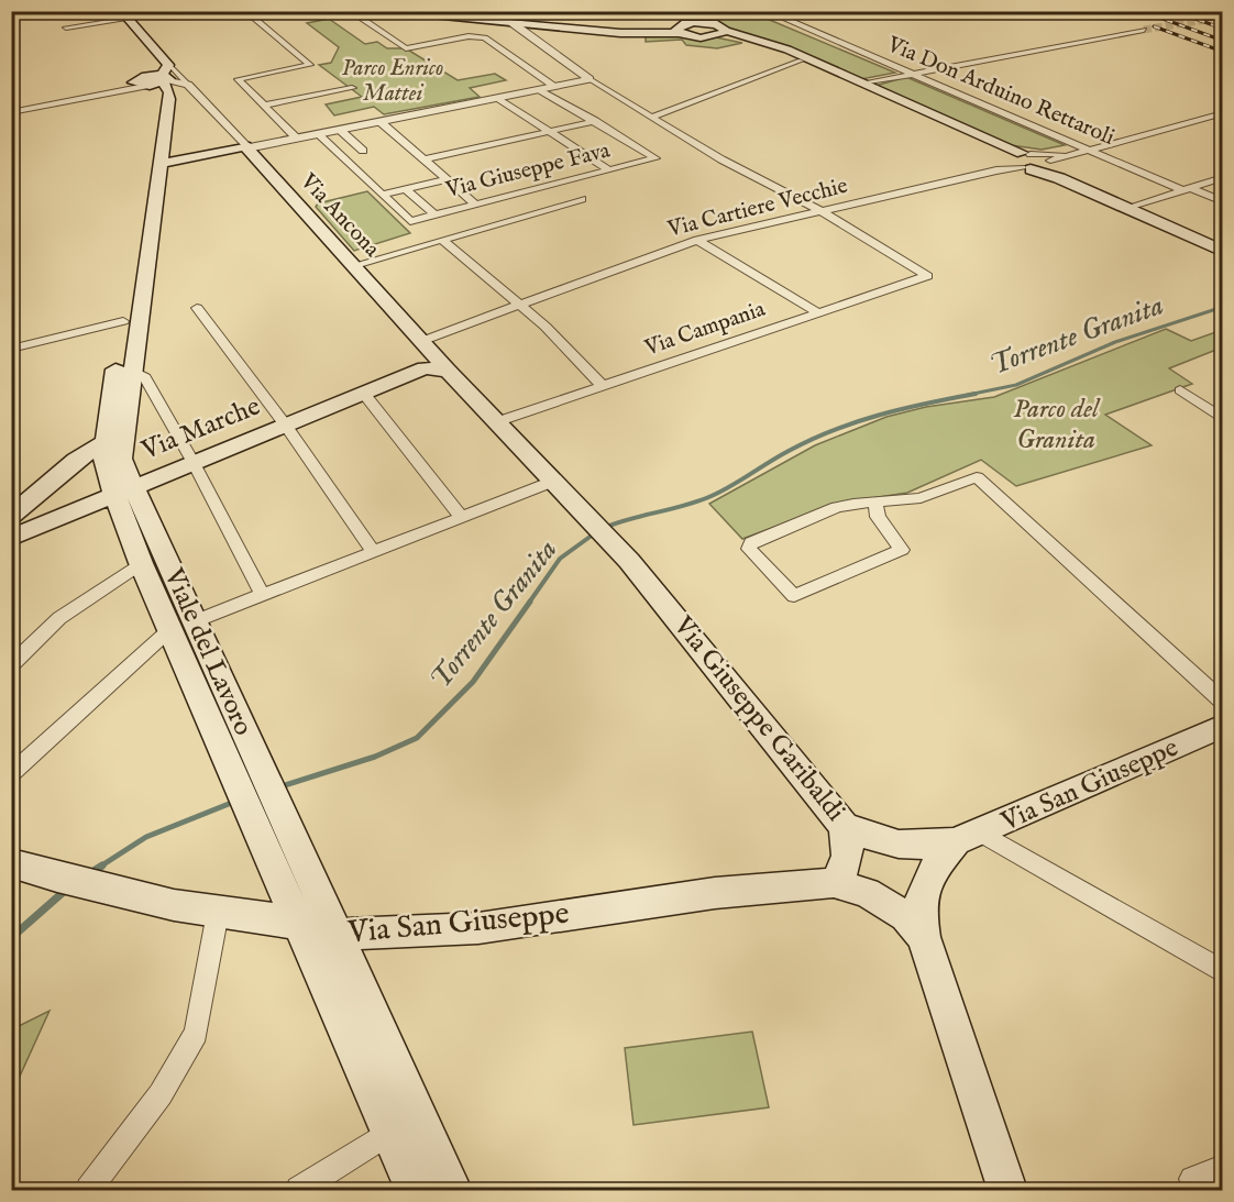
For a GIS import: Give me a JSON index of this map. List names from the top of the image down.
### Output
{
  "streets": {
    "main road": [
      "Via Ancona",
      "Via Marche",
      "Viale del Lavoro",
      "Via Giuseppe Garibaldi",
      "Via San Giuseppe"
    ],
    "street": [
      "Via Don Arduino Rettaroli",
      "Via Giuseppe Fava",
      "Via Cartiere Vecchie",
      "Via Campania"
    ]
  },
  "crossings": [
    ["Via Cartiere Vecchie", "Via Ancona"],
    ["Via Cartiere Vecchie", "Via Campania"],
    ["Via Ancona", "Via Marche"],
    ["Via Ancona", "Viale del Lavoro"],
    ["Via Ancona", "Via Giuseppe Garibaldi"],
    ["Via Campania", "Via Giuseppe Garibaldi"],
    ["Via Marche", "Viale del Lavoro"],
    ["Via Marche", "Via Giuseppe Garibaldi"],
    ["Viale del Lavoro", "Via San Giuseppe"],
    ["Via Giuseppe Garibaldi", "Via San Giuseppe"]
  ],
  "water": ["Torrente Granita"],
  "parks": ["Parco Enrico Mattei", "Parco del Granita"]
}
